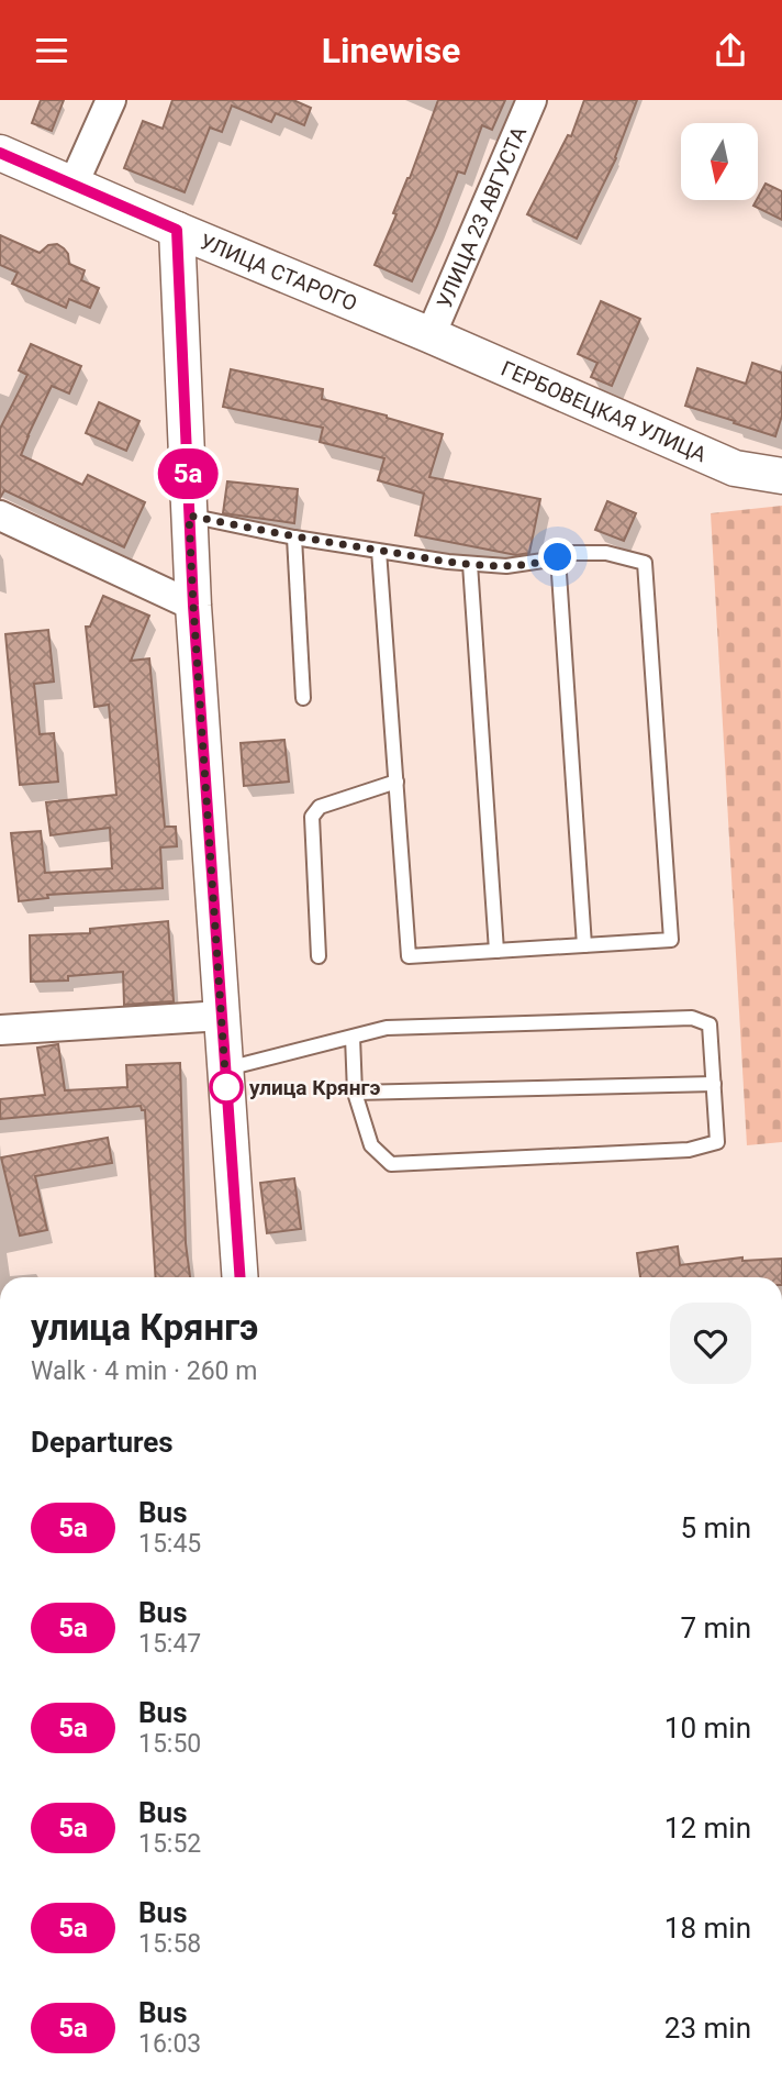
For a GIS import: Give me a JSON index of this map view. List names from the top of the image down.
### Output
{
  "streets": {
    "street": ["УЛИЦА 23 АВГУСТА", "УЛИЦА СТАРОГО", "ГЕРБОВЕЦКАЯ УЛИЦА"]
  },
  "crossings": [
    ["УЛИЦА 23 АВГУСТА", "УЛИЦА СТАРОГО"],
    ["УЛИЦА 23 АВГУСТА", "ГЕРБОВЕЦКАЯ УЛИЦА"],
    ["УЛИЦА СТАРОГО", "ГЕРБОВЕЦКАЯ УЛИЦА"]
  ],
  "places": ["улица Крянгэ"],
  "lines": ["bus line 5а"],
  "north": "bottom",
  "page": {
    "header": "Linewise",
    "on_map": "5а",
    "heading": [
      ["улица Крянгэ", "Walk · 4 min · 260 m"],
      "Departures"
    ],
    "list": [
      {
        "mark": "5а",
        "name": "Bus",
        "note": "15:45",
        "value": "5 min"
      },
      {
        "mark": "5а",
        "name": "Bus",
        "note": "15:47",
        "value": "7 min"
      },
      {
        "mark": "5а",
        "name": "Bus",
        "note": "15:50",
        "value": "10 min"
      },
      {
        "mark": "5а",
        "name": "Bus",
        "note": "15:52",
        "value": "12 min"
      },
      {
        "mark": "5а",
        "name": "Bus",
        "note": "15:58",
        "value": "18 min"
      },
      {
        "mark": "5а",
        "name": "Bus",
        "note": "16:03",
        "value": "23 min"
      }
    ]
  }
}
